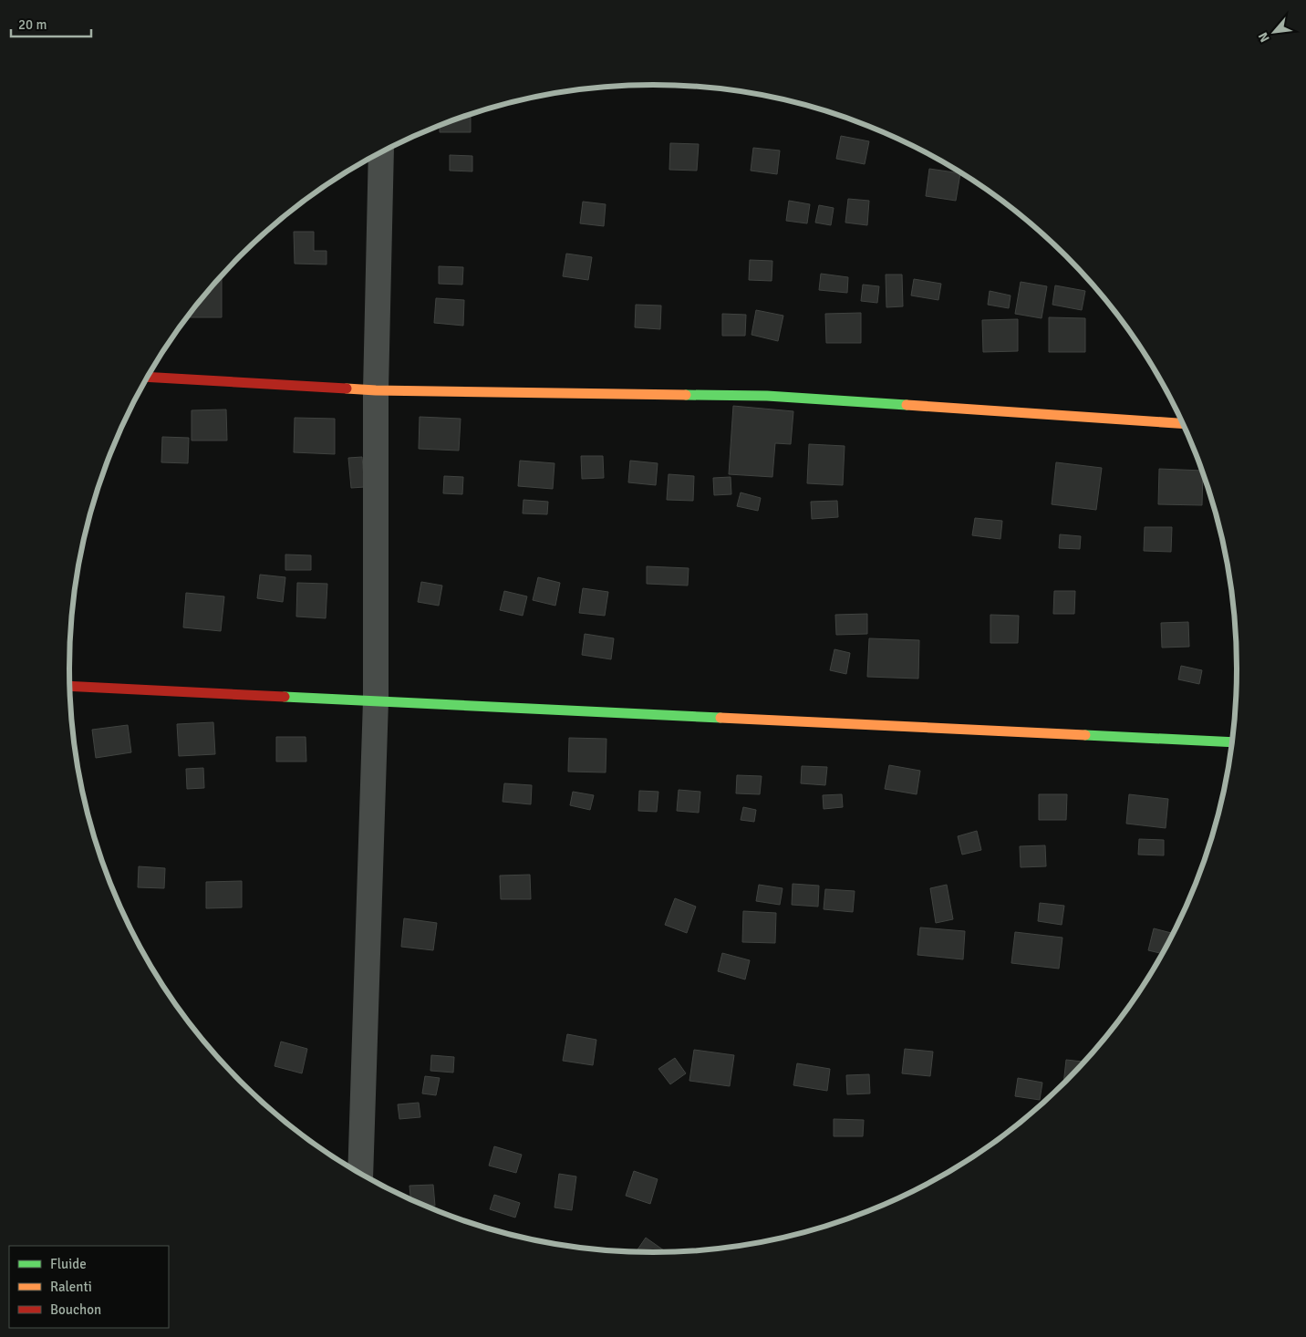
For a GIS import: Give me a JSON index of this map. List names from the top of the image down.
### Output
{
  "legend": ["Fluide", "Ralenti", "Bouchon"],
  "scale_bar": "20 m",
  "north": "bottom left"
}
